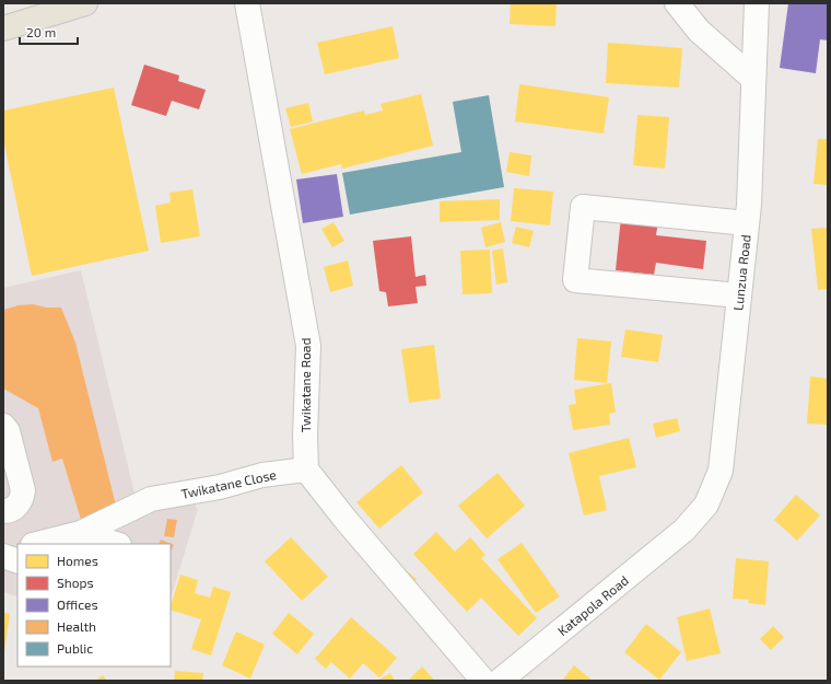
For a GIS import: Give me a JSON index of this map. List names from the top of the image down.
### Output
{
  "streets": {
    "street": [
      "Lunzua Road",
      "Twikatane Road",
      "Twikatane Close",
      "Katapola Road"
    ]
  },
  "crossings": [
    ["Lunzua Road", "Katapola Road"],
    ["Twikatane Road", "Twikatane Close"]
  ],
  "legend": [
    "Homes",
    "Shops",
    "Offices",
    "Health",
    "Public"
  ],
  "scale_bar": "20 m"
}
